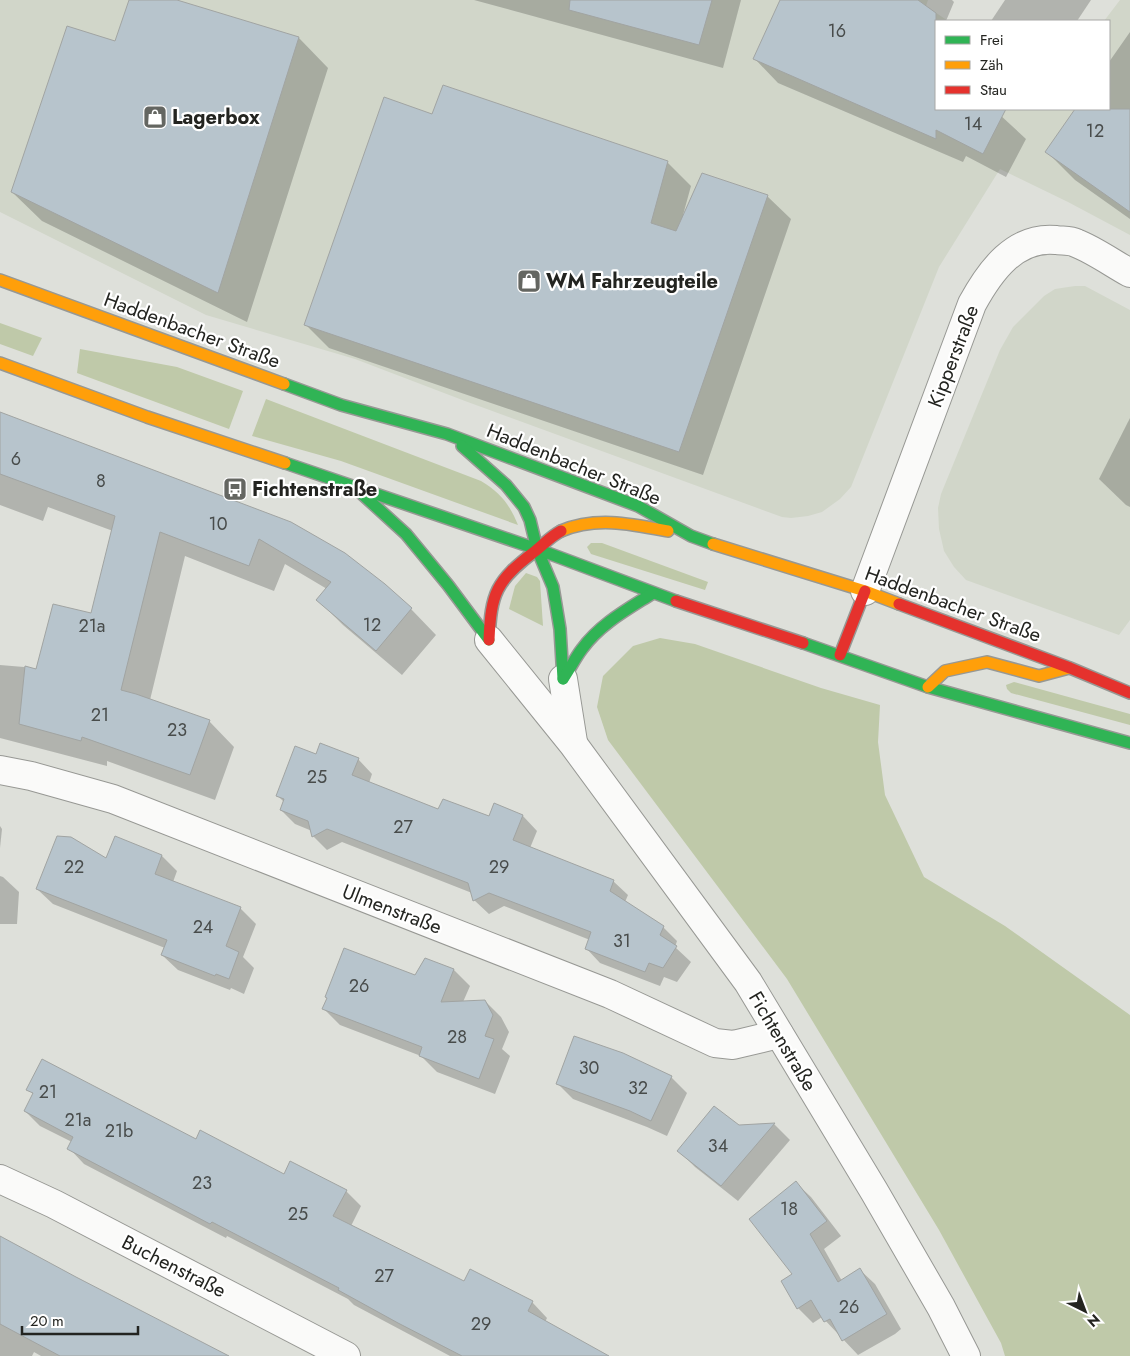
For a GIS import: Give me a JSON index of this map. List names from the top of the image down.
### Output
{
  "streets": {
    "main road": ["Haddenbacher Straße"],
    "street": [
      "Kipperstraße",
      "Ulmenstraße",
      "Fichtenstraße",
      "Buchenstraße"
    ]
  },
  "crossings": [
    ["Haddenbacher Straße", "Kipperstraße"],
    ["Ulmenstraße", "Fichtenstraße"]
  ],
  "places": {
    "shop": ["Lagerbox", "WM Fahrzeugteile"],
    "bus stop": ["Fichtenstraße"]
  },
  "house_numbers": [
    "16",
    "14",
    "12",
    "6",
    "8",
    "10",
    "12",
    "21a",
    "21",
    "23",
    "25",
    "27",
    "22",
    "29",
    "24",
    "31",
    "26",
    "28",
    "30",
    "32",
    "21",
    "21a",
    "21b",
    "34",
    "23",
    "18",
    "25",
    "27",
    "26",
    "29"
  ],
  "legend": ["Frei", "Zäh", "Stau"],
  "scale_bar": "20 m",
  "north": "bottom right"
}
